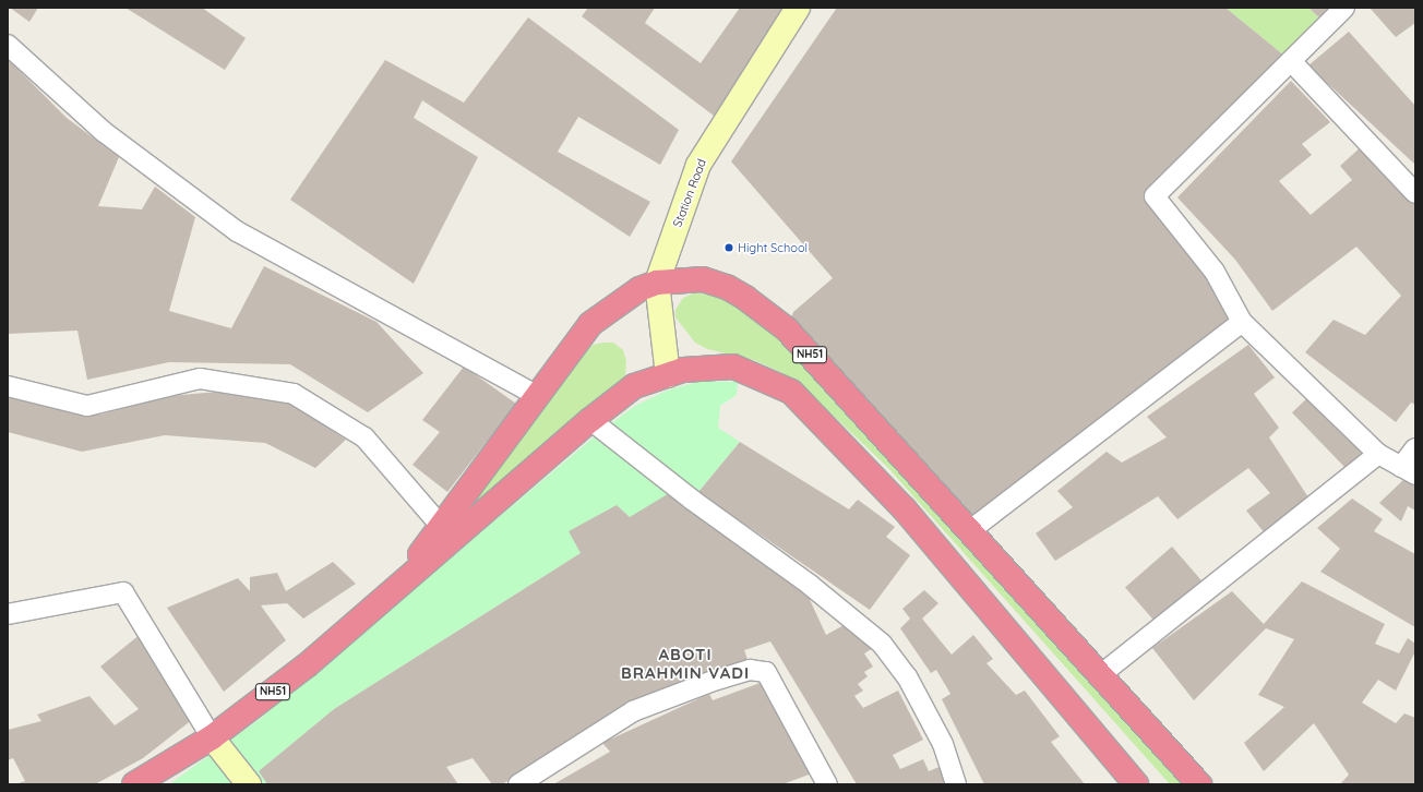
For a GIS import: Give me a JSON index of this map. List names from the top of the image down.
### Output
{
  "streets": {
    "highway": ["NH51"],
    "street": ["Station Road"]
  },
  "crossings": [
    ["Station Road", "NH51"]
  ],
  "districts": ["ABOTI BRAHMIN VADI"],
  "places": ["Hight School"]
}
